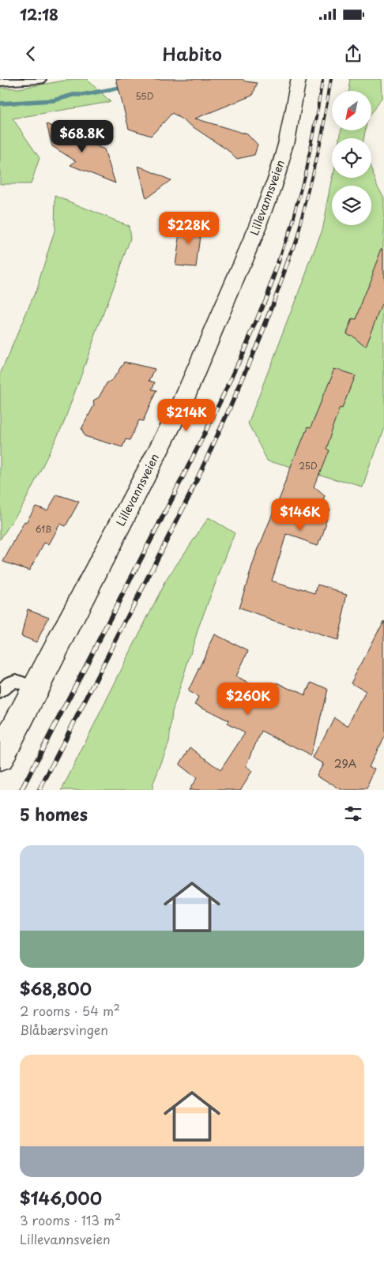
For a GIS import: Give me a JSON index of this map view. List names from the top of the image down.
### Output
{
  "streets": {
    "street": ["Lillevannsveien"]
  },
  "house_numbers": [
    "55D",
    "25D",
    "61B",
    "29A"
  ],
  "north": "bottom left",
  "page": {
    "status": "12:18",
    "header": "Habito",
    "price": [
      "$68.8K",
      "$228K",
      "$214K",
      "$146K",
      "$260K"
    ],
    "heading": "5 homes",
    "list": [
      {
        "name": "$68,800",
        "note": "2 rooms · 54 m² · Blåbærsvingen"
      },
      {
        "name": "$146,000",
        "note": "3 rooms · 113 m² · Lillevannsveien"
      }
    ]
  }
}
